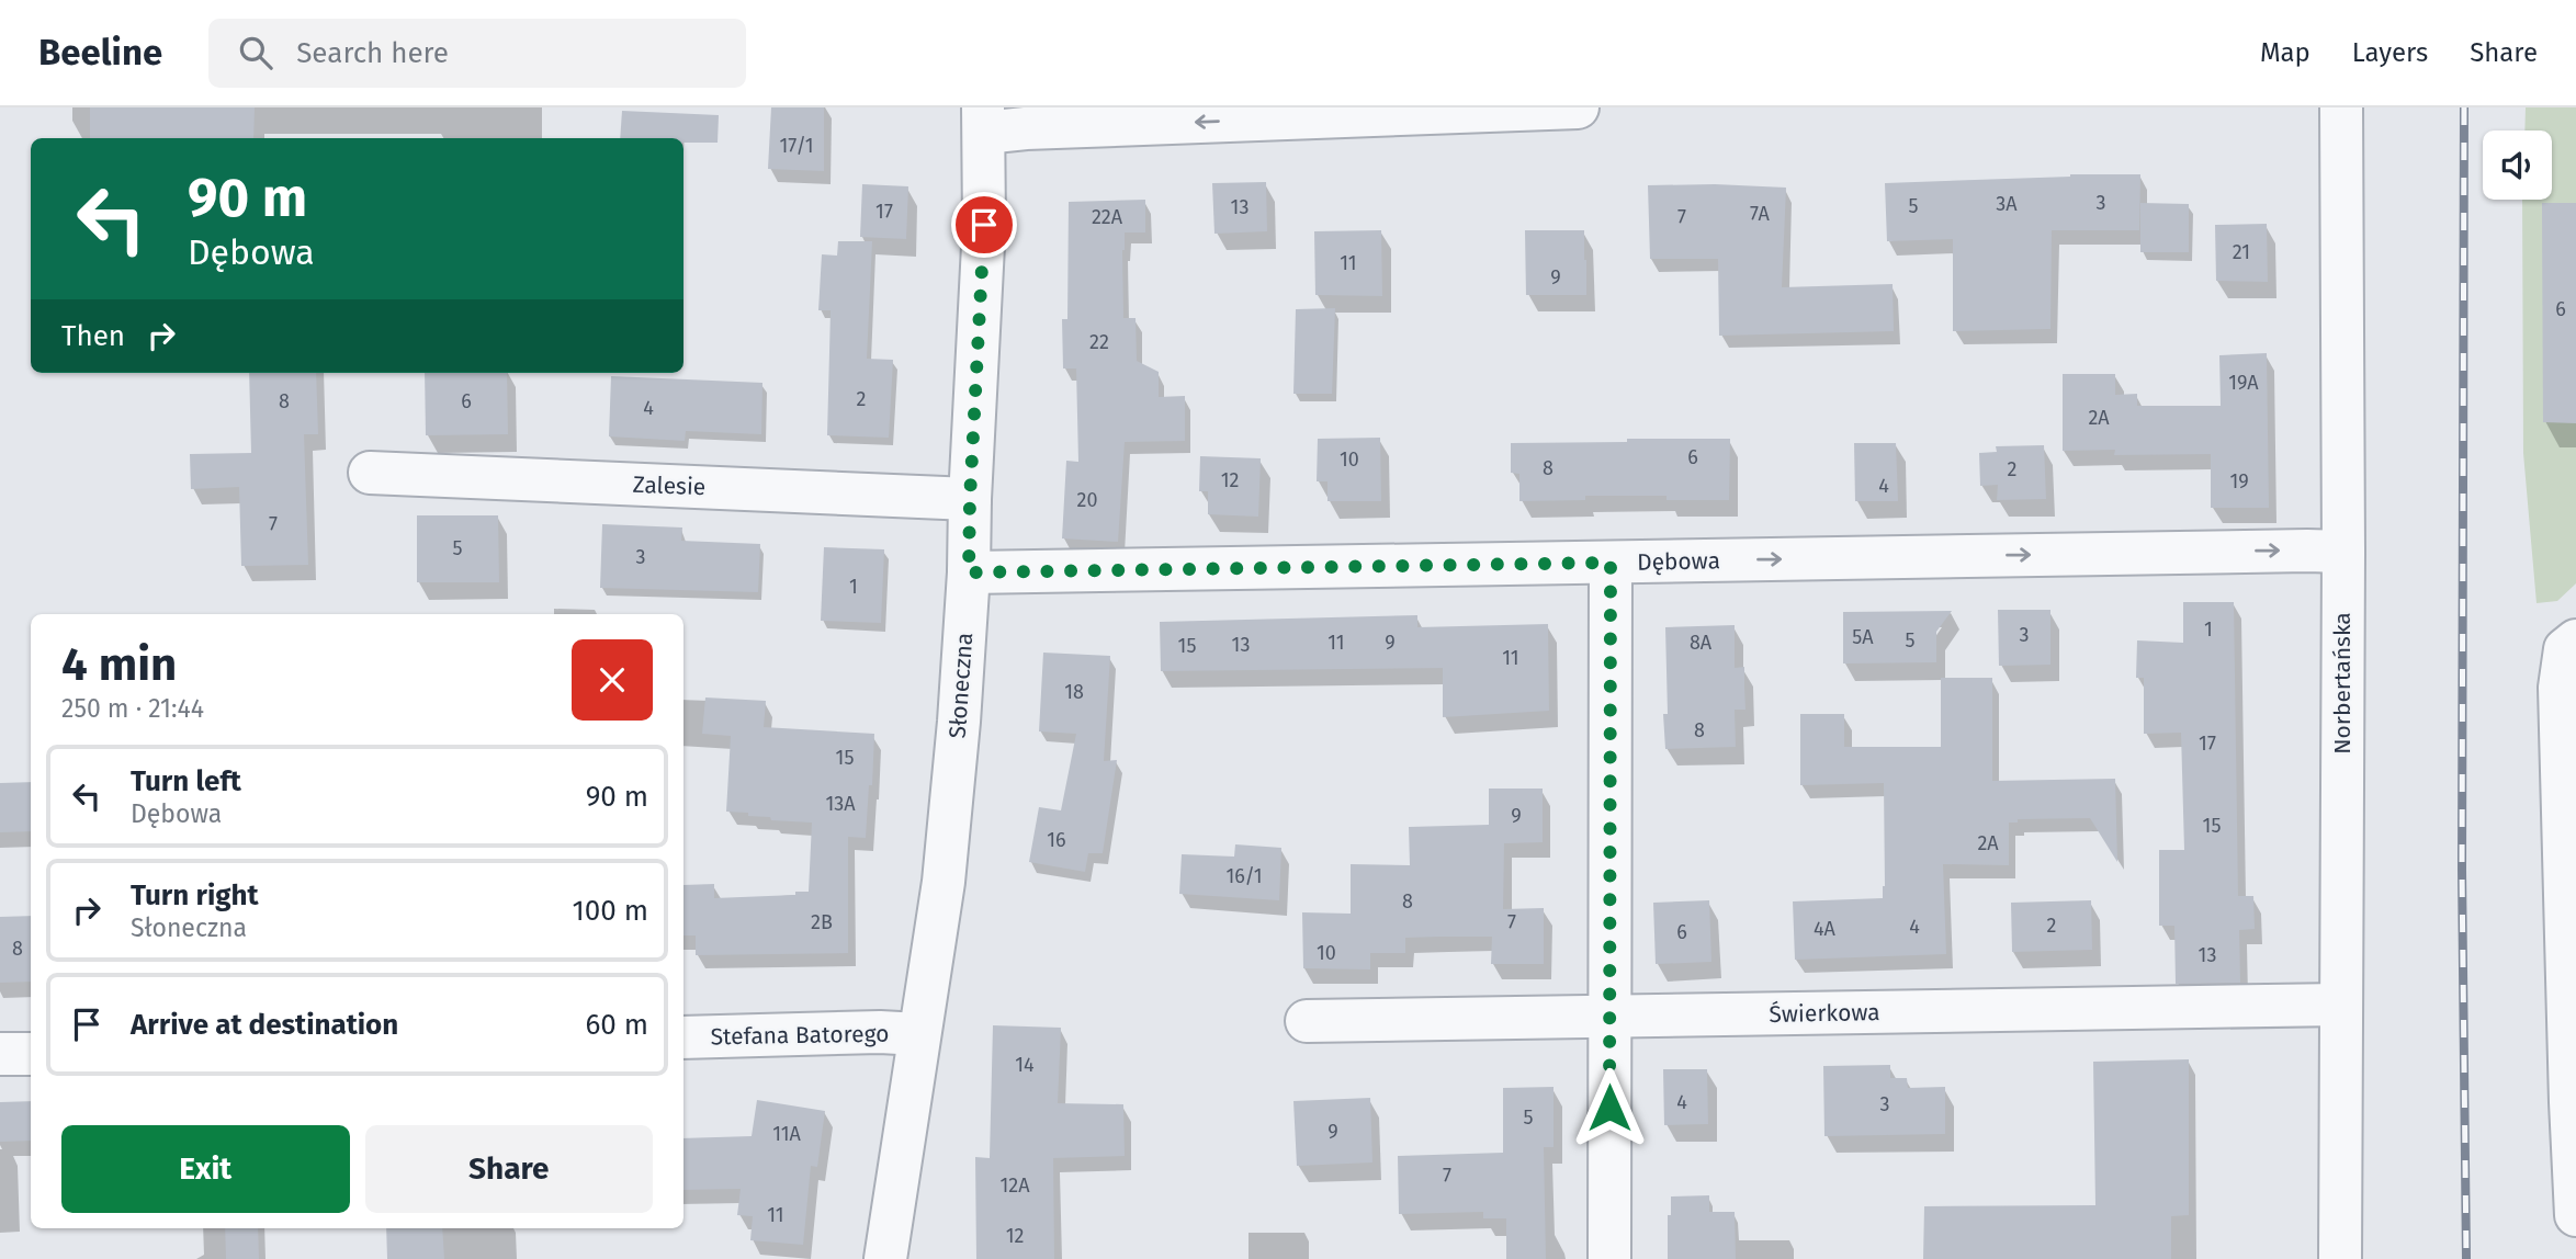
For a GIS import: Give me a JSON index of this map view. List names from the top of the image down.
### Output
{
  "streets": {
    "street": [
      "Zalesie",
      "Dębowa",
      "Norbertańska",
      "Słoneczna",
      "Świerkowa",
      "Stefana Batorego"
    ]
  },
  "crossings": [
    ["Zalesie", "Słoneczna"],
    ["Dębowa", "Norbertańska"],
    ["Dębowa", "Słoneczna"],
    ["Norbertańska", "Świerkowa"],
    ["Słoneczna", "Stefana Batorego"]
  ],
  "one_way": ["Dębowa"],
  "house_numbers": [
    "17/1",
    "3",
    "3A",
    "5",
    "13",
    "17",
    "7A",
    "22A",
    "7",
    "21",
    "11",
    "9",
    "6",
    "22",
    "19A",
    "2",
    "8",
    "6",
    "4",
    "2A",
    "6",
    "10",
    "8",
    "2",
    "12",
    "19",
    "4",
    "20",
    "7",
    "5",
    "3",
    "1",
    "1",
    "3",
    "5A",
    "5",
    "11",
    "9",
    "8A",
    "13",
    "15",
    "11",
    "18",
    "8",
    "17",
    "15",
    "13A",
    "9",
    "15",
    "16",
    "2A",
    "16/1",
    "8",
    "2B",
    "7",
    "2",
    "4",
    "4A",
    "6",
    "8",
    "10",
    "13",
    "14",
    "4",
    "3",
    "5",
    "9",
    "11A",
    "7",
    "12A",
    "11",
    "12"
  ],
  "page": {
    "header": "Beeline",
    "search": "Search here",
    "nav": ["Map", "Layers", "Share"],
    "turn": ["90 m", "Dębowa"],
    "then": "Then",
    "heading": ["4 min", "250 m · 21:44"],
    "list": [
      {
        "name": "Turn left",
        "note": "Dębowa",
        "value": "90 m"
      },
      {
        "name": "Turn right",
        "note": "Słoneczna",
        "value": "100 m"
      },
      {
        "name": "Arrive at destination",
        "value": "60 m"
      }
    ],
    "buttons": ["Exit", "Share"]
  }
}
